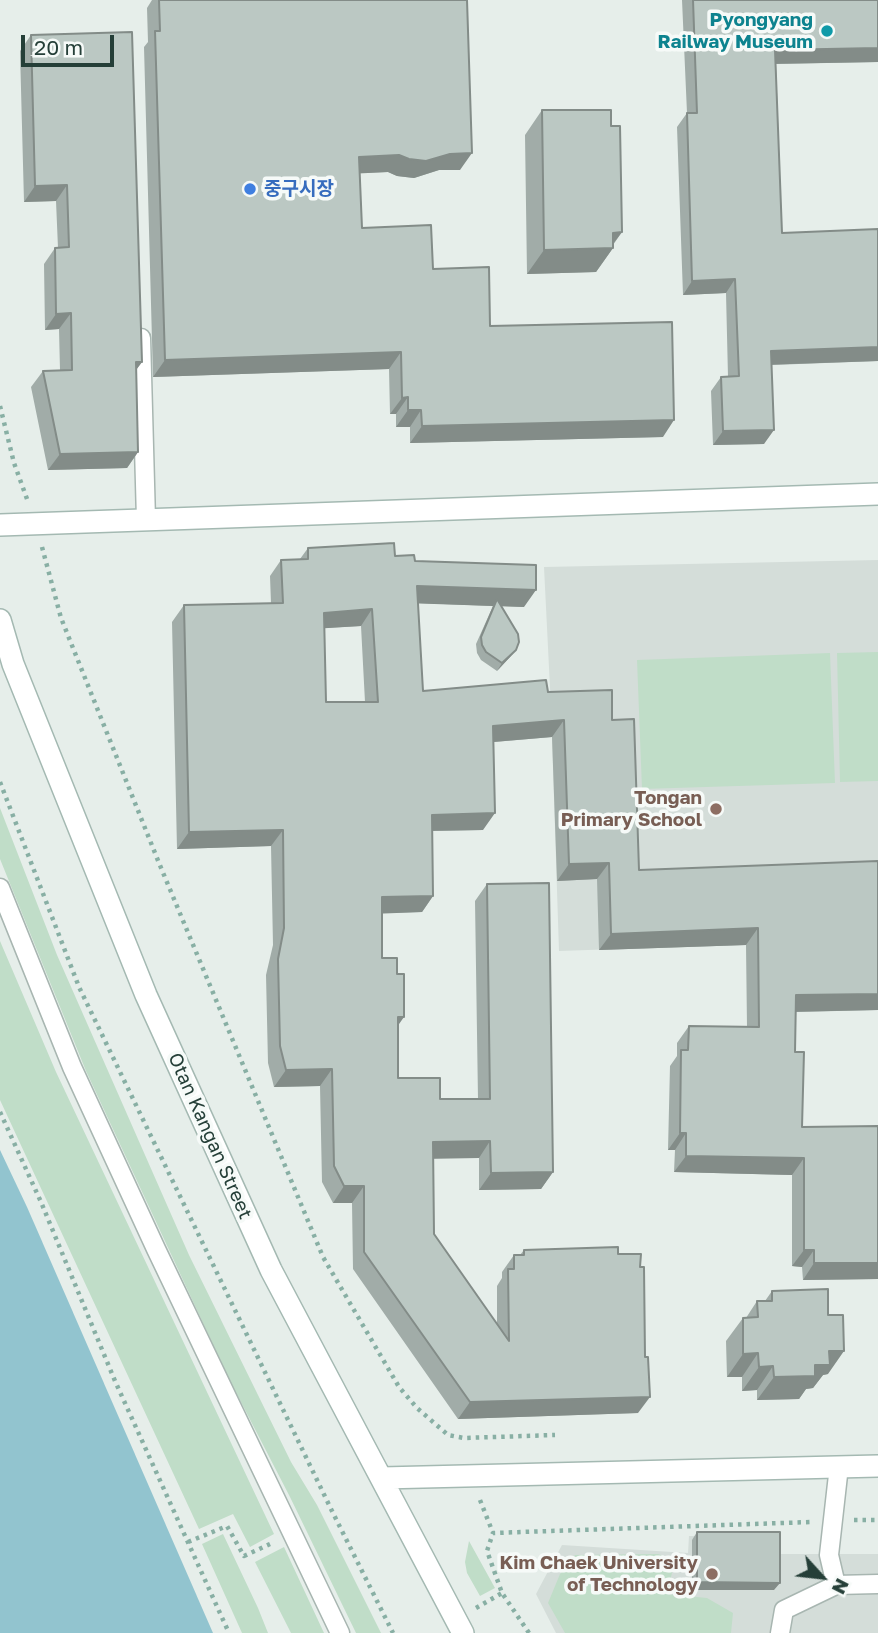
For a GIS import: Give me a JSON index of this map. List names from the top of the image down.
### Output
{
  "streets": {
    "street": ["Otan Kangan Street"]
  },
  "places": [
    "Pyongyang Railway Museum",
    "중구시장",
    "Tongan Primary School",
    "Kim Chaek University of Technology"
  ],
  "scale_bar": "20 m",
  "north": "bottom right"
}
